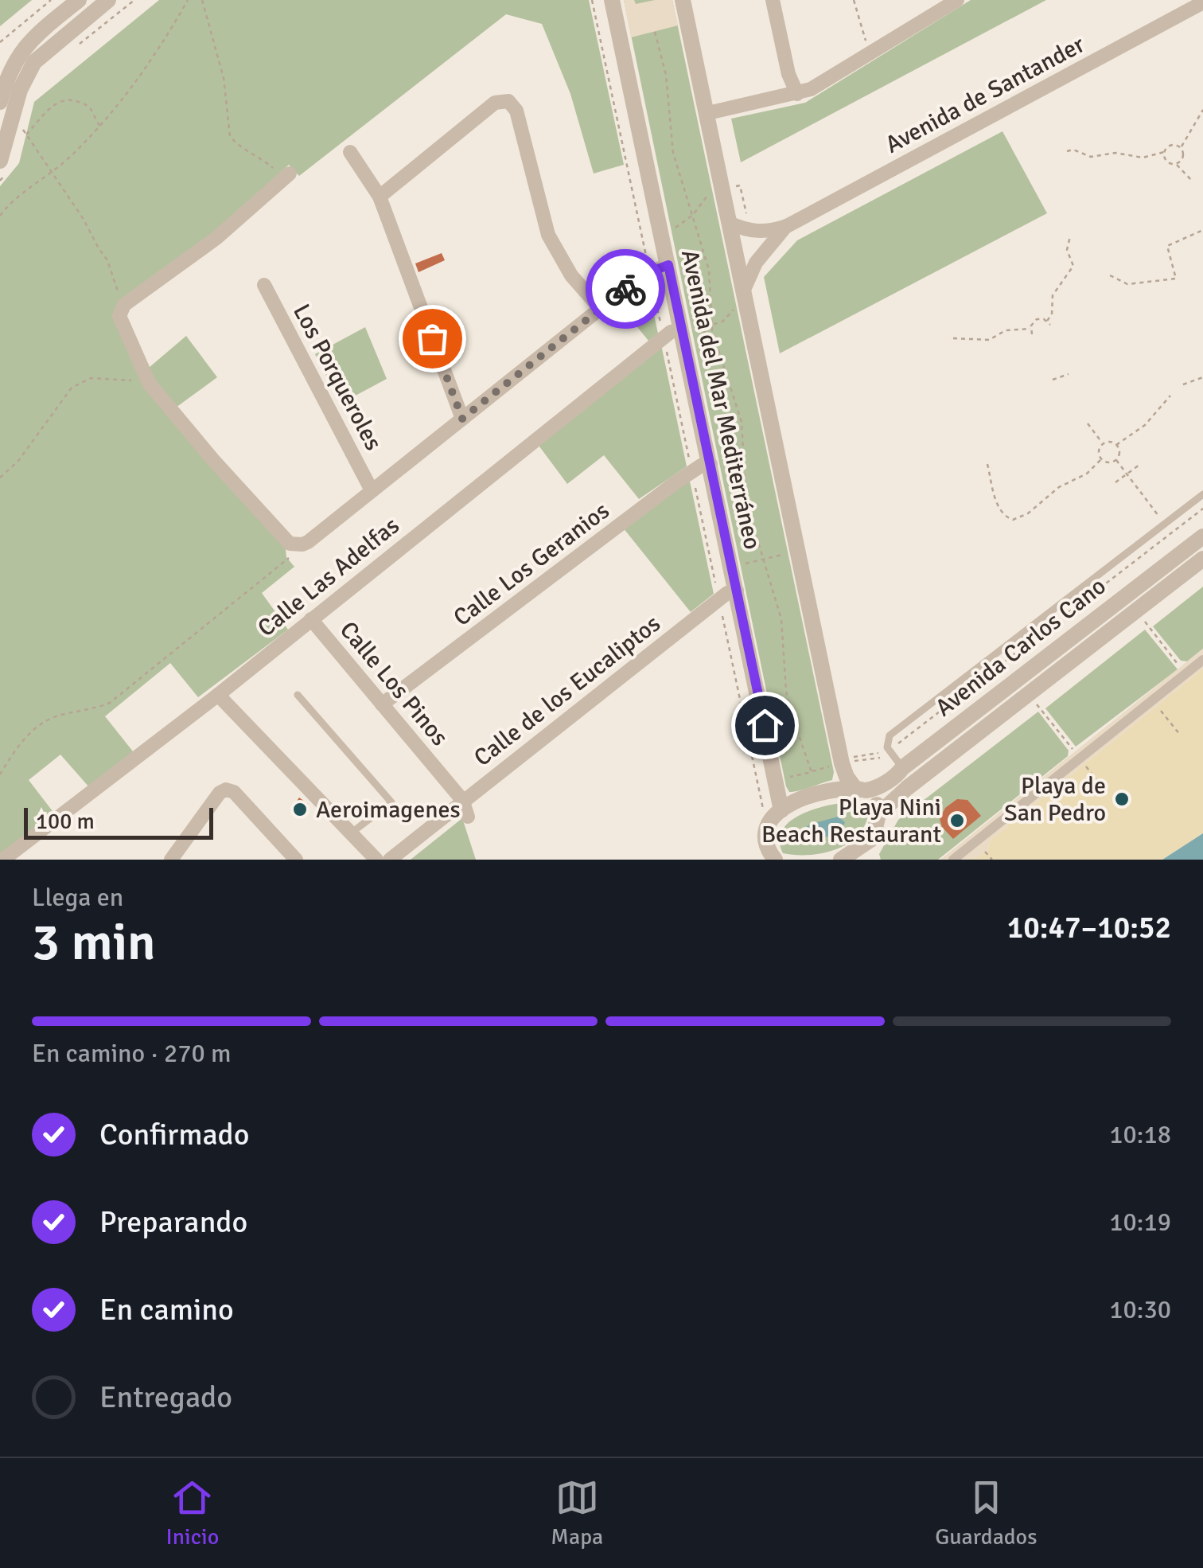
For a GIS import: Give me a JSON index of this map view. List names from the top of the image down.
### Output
{
  "streets": {
    "street": [
      "Avenida de Santander",
      "Los Porqueroles",
      "Avenida del Mar Mediterráneo",
      "Calle Los Geranios",
      "Calle Las Adelfas",
      "Avenida Carlos Cano",
      "Calle Los Pinos",
      "Calle de los Eucaliptos"
    ]
  },
  "crossings": [
    ["Avenida de Santander", "Avenida del Mar Mediterráneo"],
    ["Avenida del Mar Mediterráneo", "Calle Los Geranios"],
    ["Avenida del Mar Mediterráneo", "Calle Las Adelfas"],
    ["Avenida del Mar Mediterráneo", "Avenida Carlos Cano"],
    ["Avenida del Mar Mediterráneo", "Calle de los Eucaliptos"],
    ["Calle Los Geranios", "Calle Los Pinos"],
    ["Calle Las Adelfas", "Calle Los Pinos"],
    ["Calle Los Pinos", "Calle de los Eucaliptos"]
  ],
  "places": ["Playa de San Pedro", "Aeroimagenes", "Playa Nini Beach Restaurant"],
  "scale_bar": "100 m",
  "page": {
    "scale": "100 m",
    "heading": ["3 min", "Llega en", "10:47–10:52"],
    "bar": "En camino · 270 m",
    "list": [
      ["Confirmado", "10:18"],
      ["Preparando", "10:19"],
      ["En camino", "10:30"],
      "Entregado"
    ],
    "tabs": ["Inicio", "Mapa", "Guardados"]
  }
}
